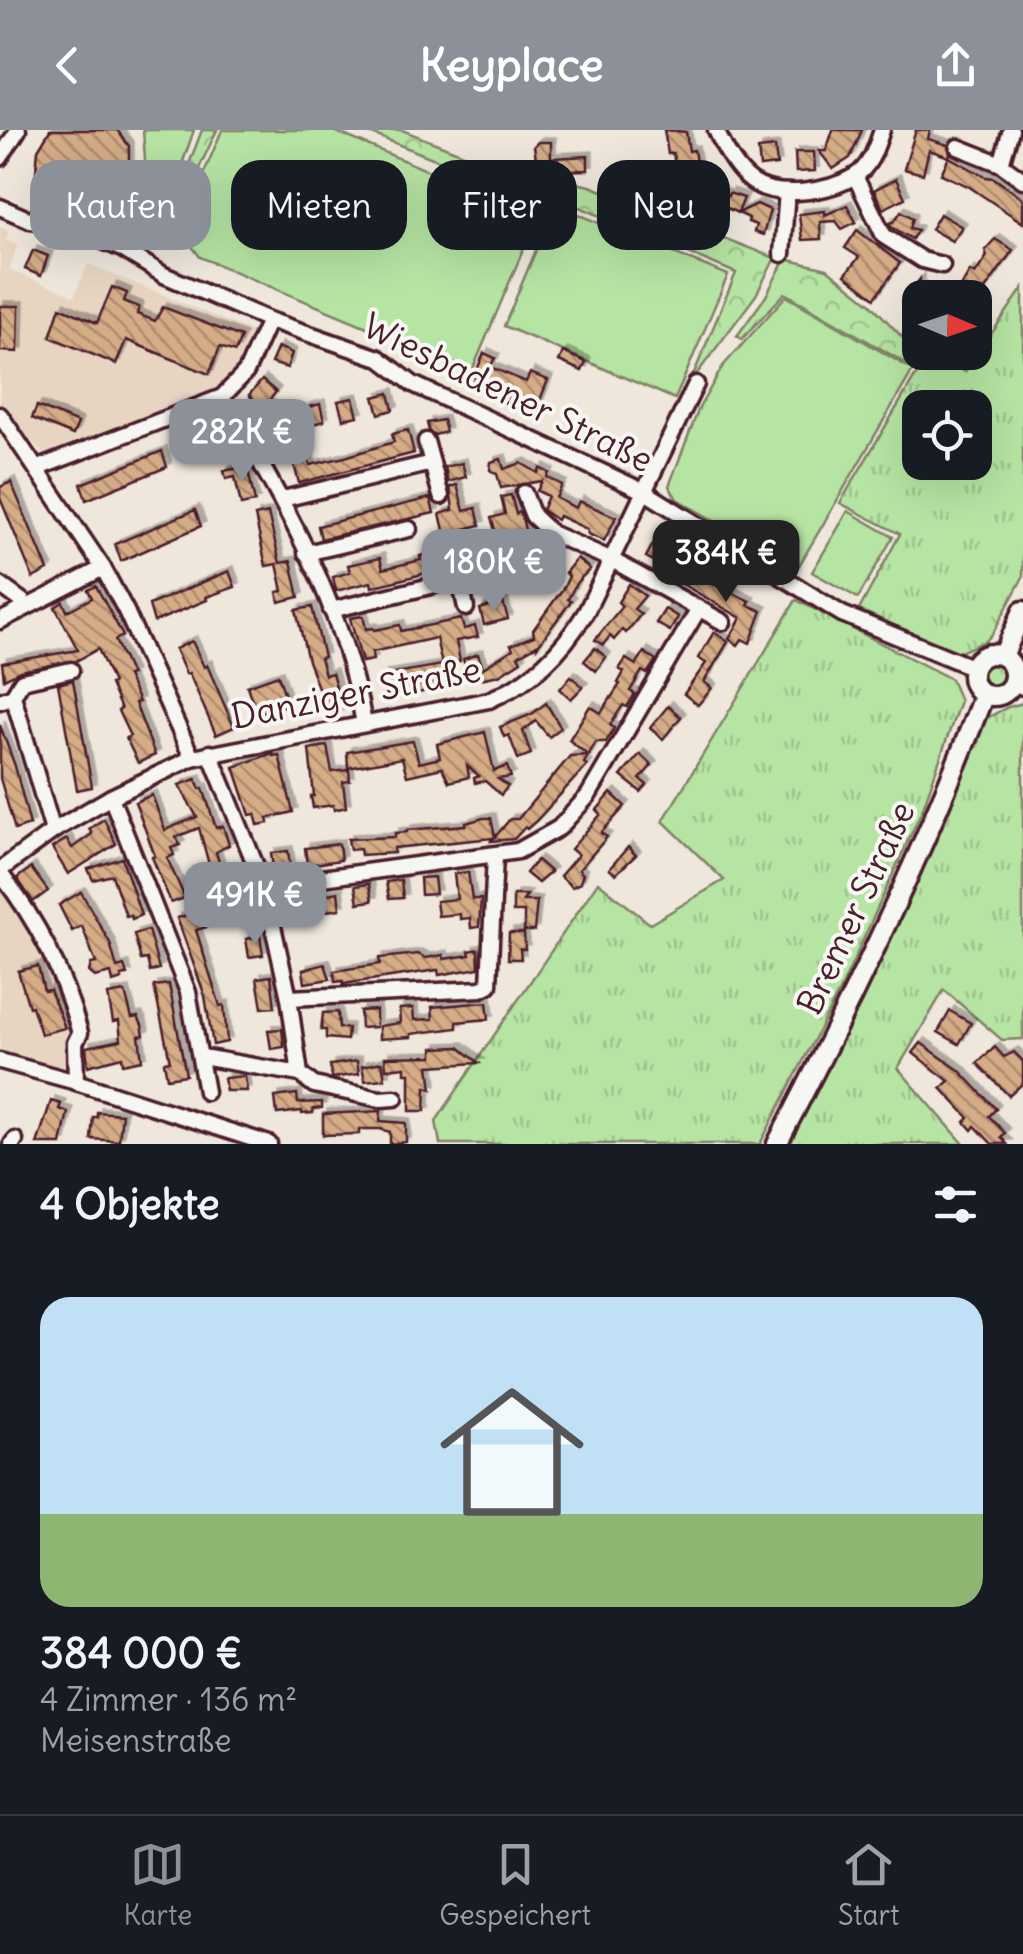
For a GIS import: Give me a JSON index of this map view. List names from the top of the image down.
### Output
{
  "streets": {
    "main road": ["Bremer Straße"],
    "street": ["Wiesbadener Straße", "Danziger Straße"]
  },
  "crossings": [
    ["Wiesbadener Straße", "Danziger Straße"],
    ["Wiesbadener Straße", "Bremer Straße"]
  ],
  "north": "right",
  "page": {
    "header": "Keyplace",
    "chip": [
      "Kaufen",
      "Mieten",
      "Filter",
      "Neu"
    ],
    "price": [
      "282K €",
      "384K €",
      "180K €",
      "491K €"
    ],
    "heading": "4 Objekte",
    "list": [
      {
        "name": "384 000 €",
        "note": "4 Zimmer · 136 m² · Meisenstraße"
      }
    ],
    "tabs": ["Karte", "Gespeichert", "Start"]
  }
}
